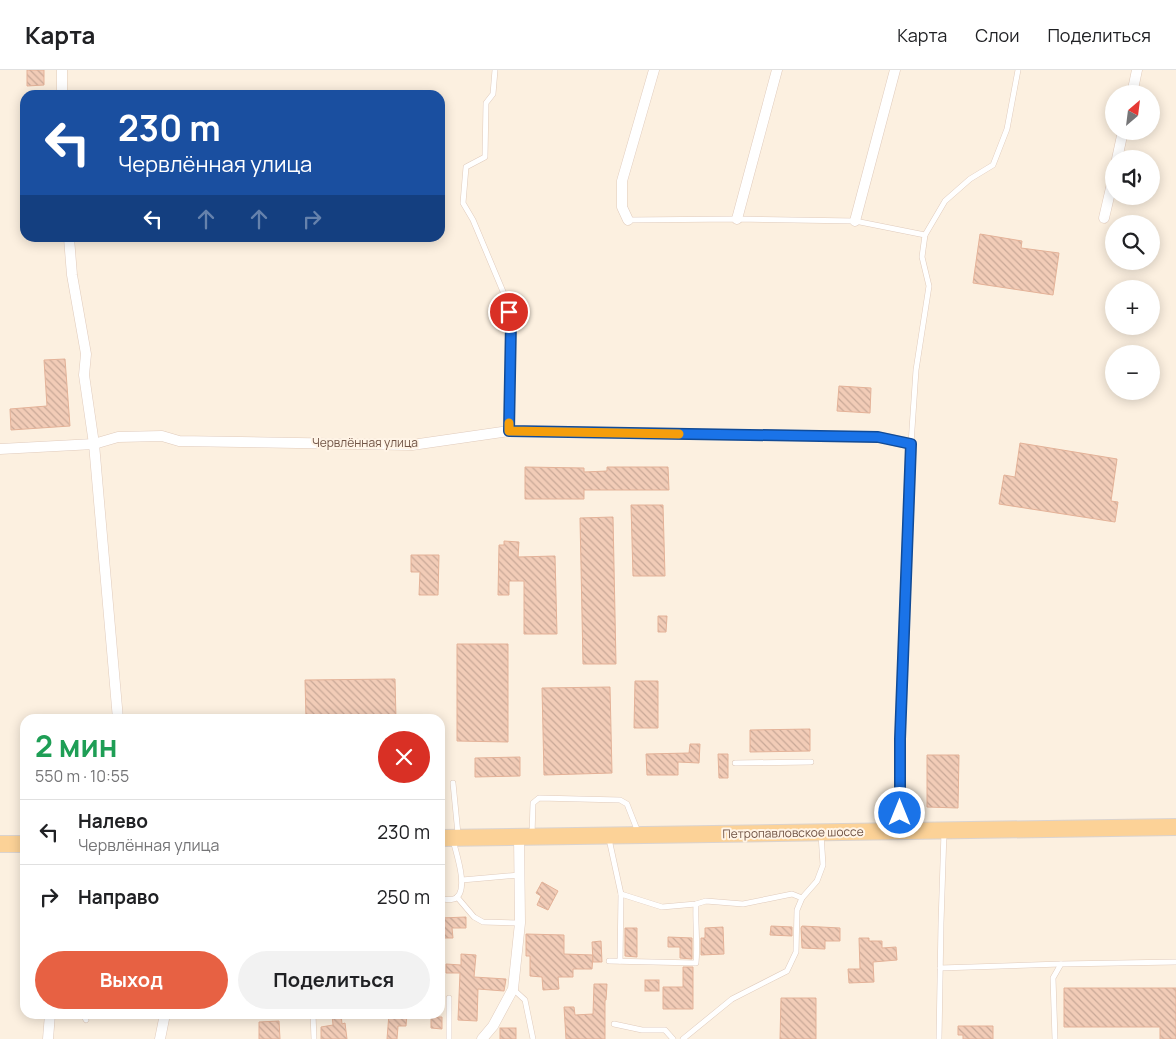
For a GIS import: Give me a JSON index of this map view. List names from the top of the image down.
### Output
{
  "streets": {
    "main road": ["Петропавловское шоссе"],
    "street": ["Червлённая улица"]
  },
  "north": "top right",
  "page": {
    "header": "Карта",
    "nav": ["Карта", "Слои", "Поделиться"],
    "map_buttons": ["+", "−"],
    "turn": ["230 m", "Червлённая улица"],
    "heading": ["2 мин", "550 m · 10:55"],
    "list": [
      {
        "name": "Налево",
        "note": "Червлённая улица",
        "value": "230 m"
      },
      {
        "name": "Направо",
        "value": "250 m"
      }
    ],
    "buttons": ["Выход", "Поделиться"]
  }
}
